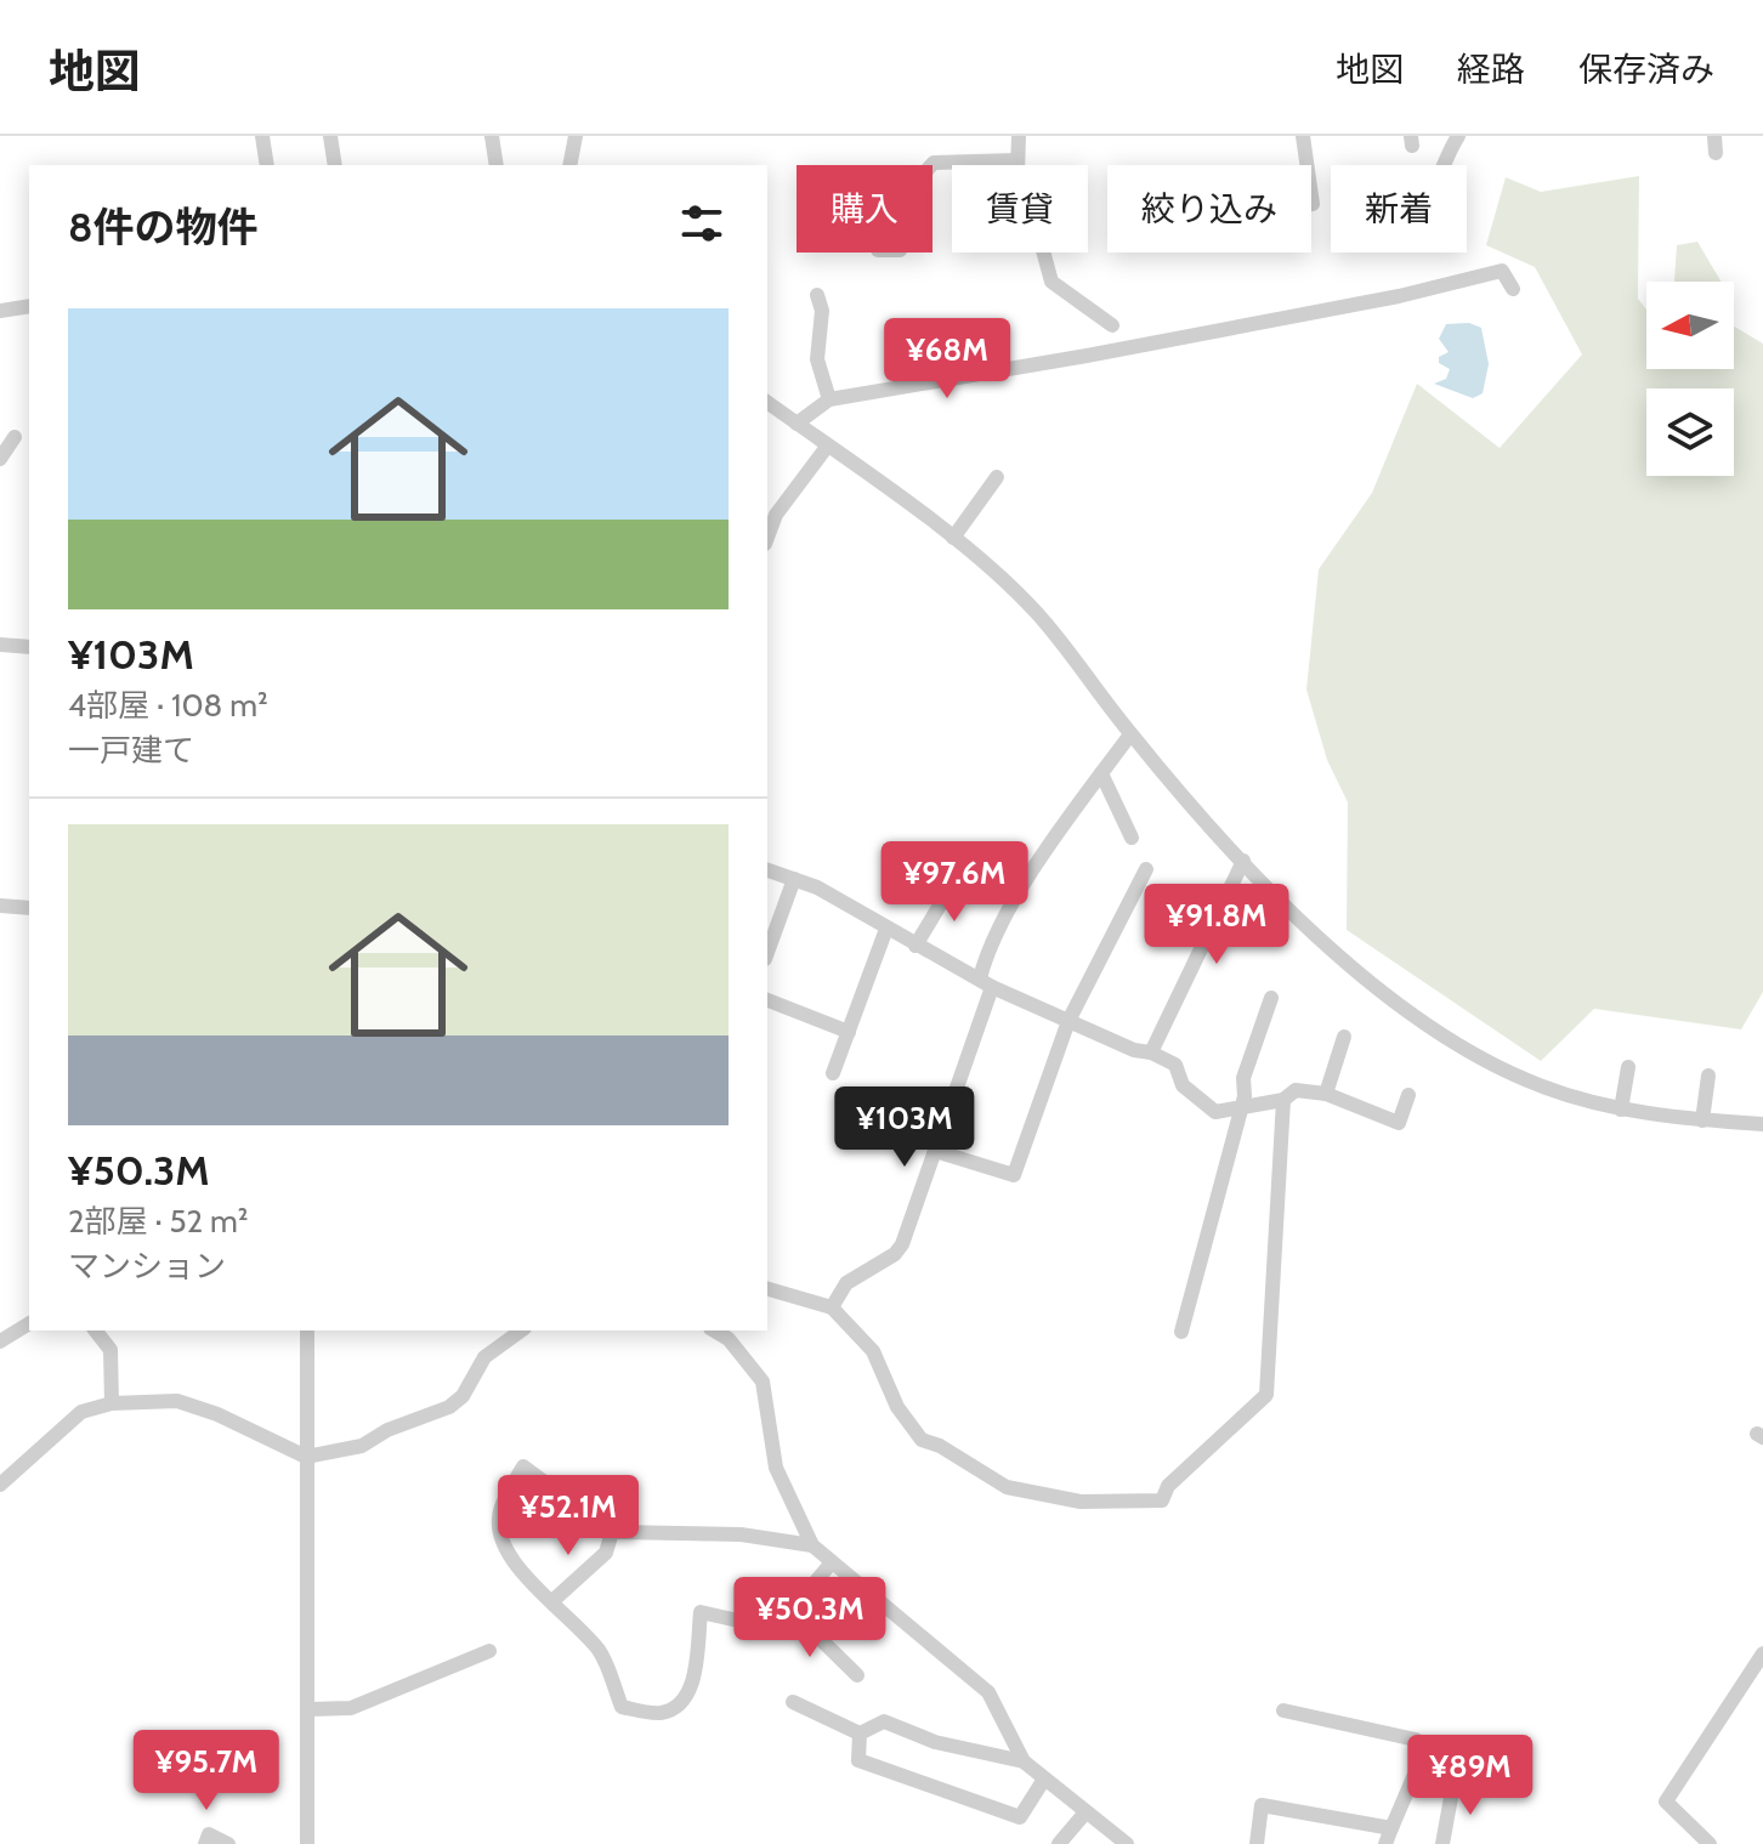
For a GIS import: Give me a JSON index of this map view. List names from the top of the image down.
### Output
{
  "north": "left",
  "page": {
    "header": "地図",
    "nav": ["地図", "経路", "保存済み"],
    "chip": [
      "購入",
      "賃貸",
      "絞り込み",
      "新着"
    ],
    "heading": "8件の物件",
    "list": [
      {
        "name": "¥103M",
        "note": "4部屋 · 108 m² · 一戸建て"
      },
      {
        "name": "¥50.3M",
        "note": "2部屋 · 52 m² · マンション"
      }
    ],
    "price": [
      "¥68M",
      "¥97.6M",
      "¥91.8M",
      "¥103M",
      "¥52.1M",
      "¥50.3M",
      "¥95.7M",
      "¥89M"
    ]
  }
}
